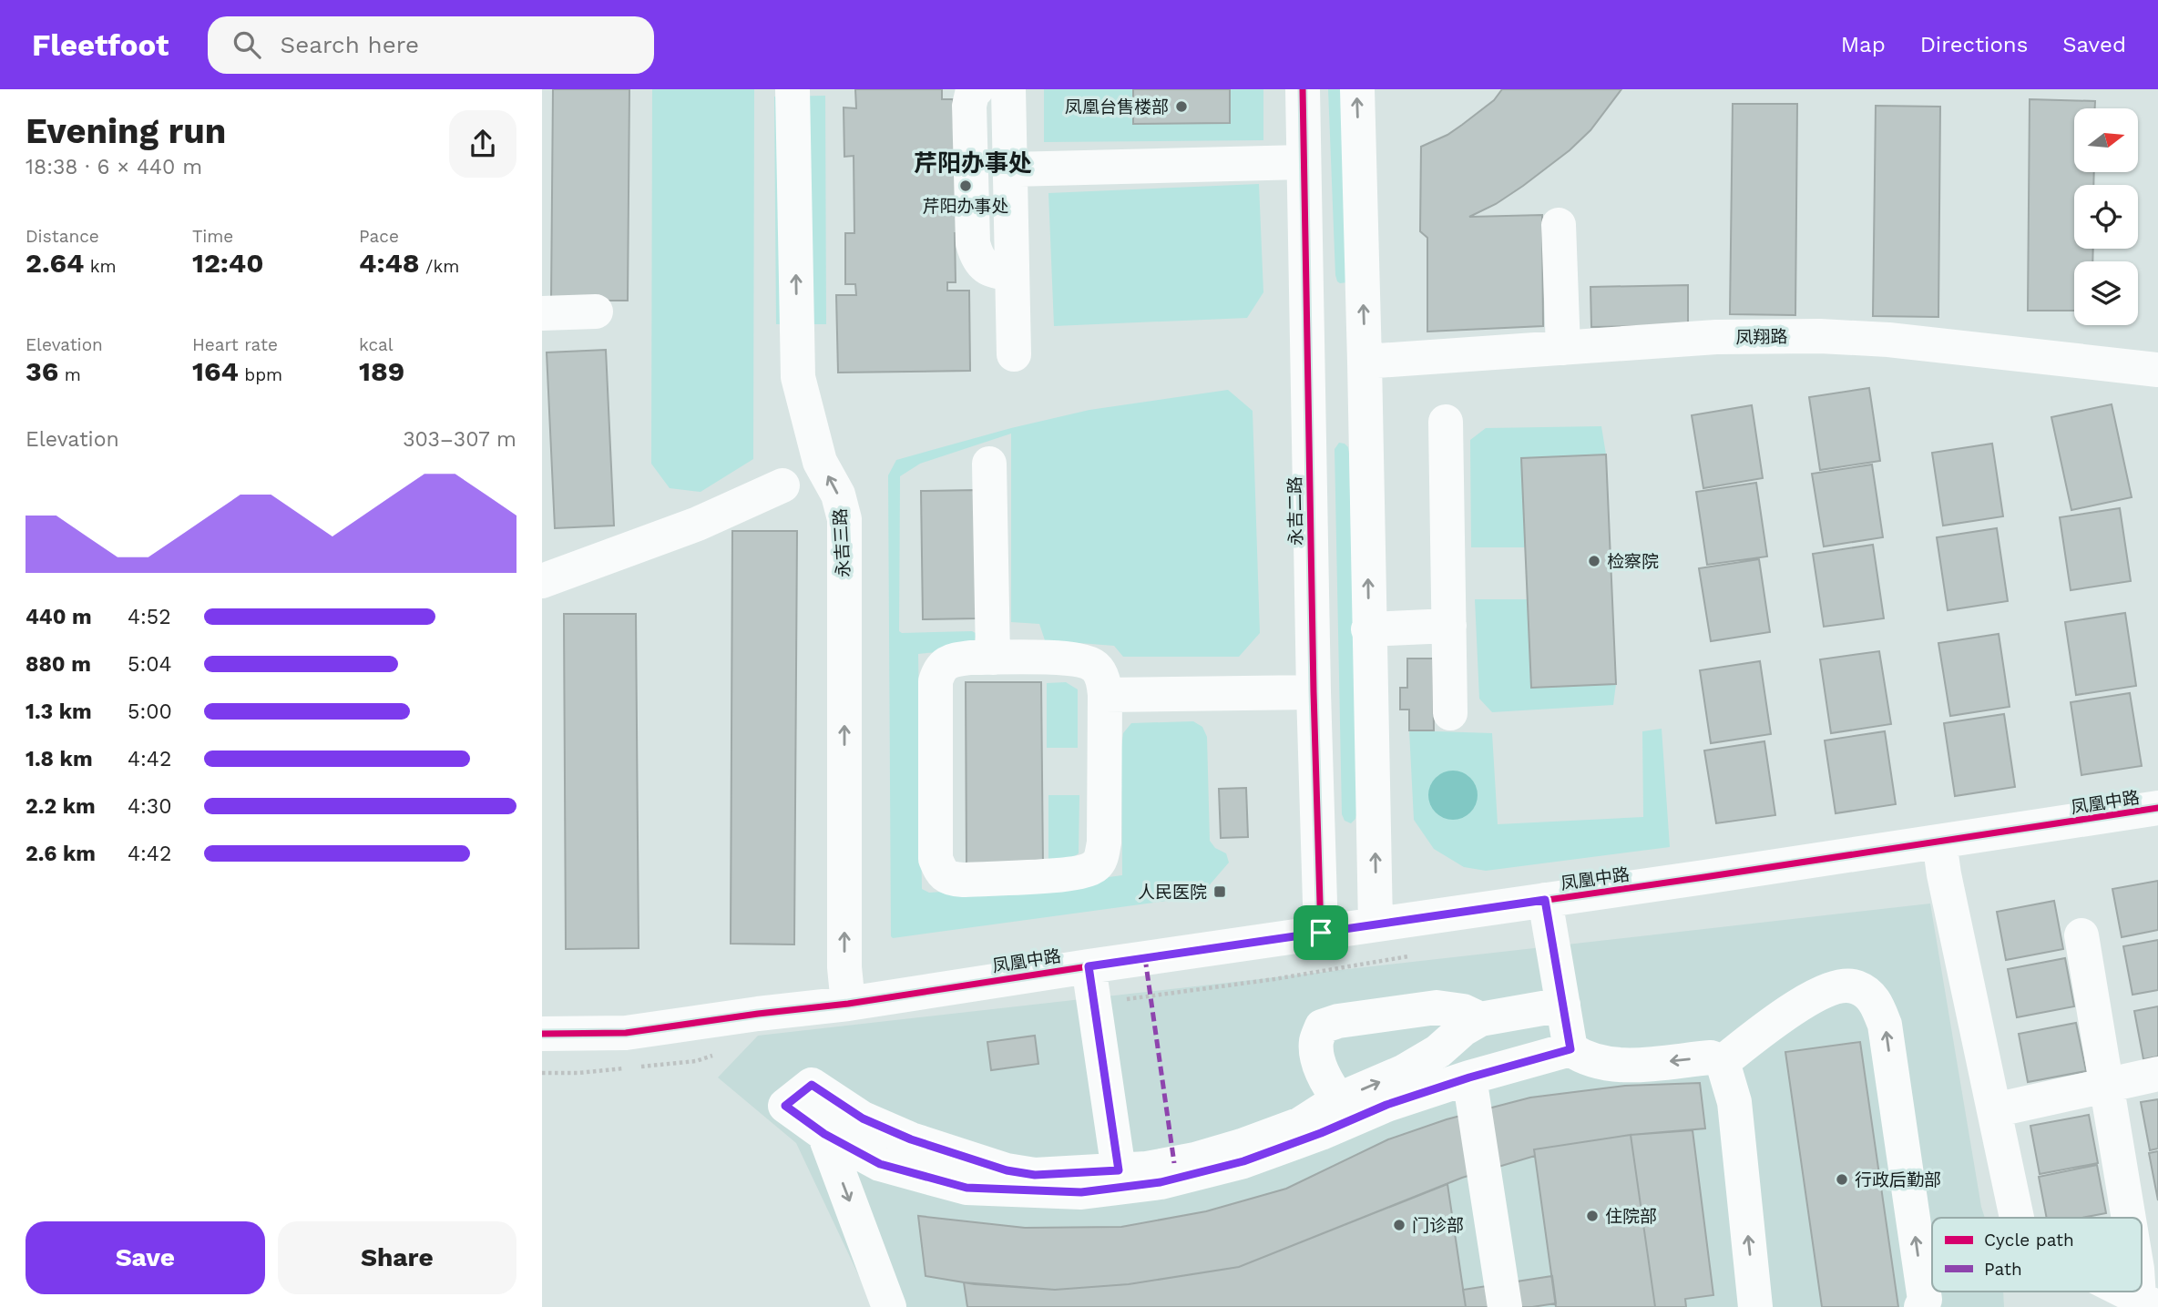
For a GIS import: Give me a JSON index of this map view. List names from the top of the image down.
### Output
{
  "streets": {
    "street": [
      "凤翔路",
      "永吉二路",
      "永吉三路",
      "凤凰中路"
    ]
  },
  "crossings": [
    ["永吉二路", "凤凰中路"],
    ["永吉三路", "凤凰中路"]
  ],
  "districts": ["芹阳办事处"],
  "places": {
    "other": [
      "凤凰台售楼部",
      "芹阳办事处",
      "检察院",
      "行政后勤部",
      "住院部",
      "门诊部"
    ],
    "transit": ["人民医院"]
  },
  "legend": ["Cycle path", "Path"],
  "north": "right",
  "page": {
    "header": "Fleetfoot",
    "search": "Search here",
    "nav": ["Map", "Directions", "Saved"],
    "heading": ["Evening run", "18:38 · 6 × 440 m"],
    "stats": [
      ["Distance", "2.64 km"],
      ["Time", "12:40"],
      ["Pace", "4:48 /km"],
      ["Elevation", "36 m"],
      ["Heart rate", "164 bpm"],
      ["kcal", "189"]
    ],
    "chart": ["Elevation", "303–307 m"],
    "list": [
      {
        "name": "440 m",
        "note": "4:52"
      },
      {
        "name": "880 m",
        "note": "5:04"
      },
      {
        "name": "1.3 km",
        "note": "5:00"
      },
      {
        "name": "1.8 km",
        "note": "4:42"
      },
      {
        "name": "2.2 km",
        "note": "4:30"
      },
      {
        "name": "2.6 km",
        "note": "4:42"
      }
    ],
    "buttons": ["Save", "Share"]
  }
}
